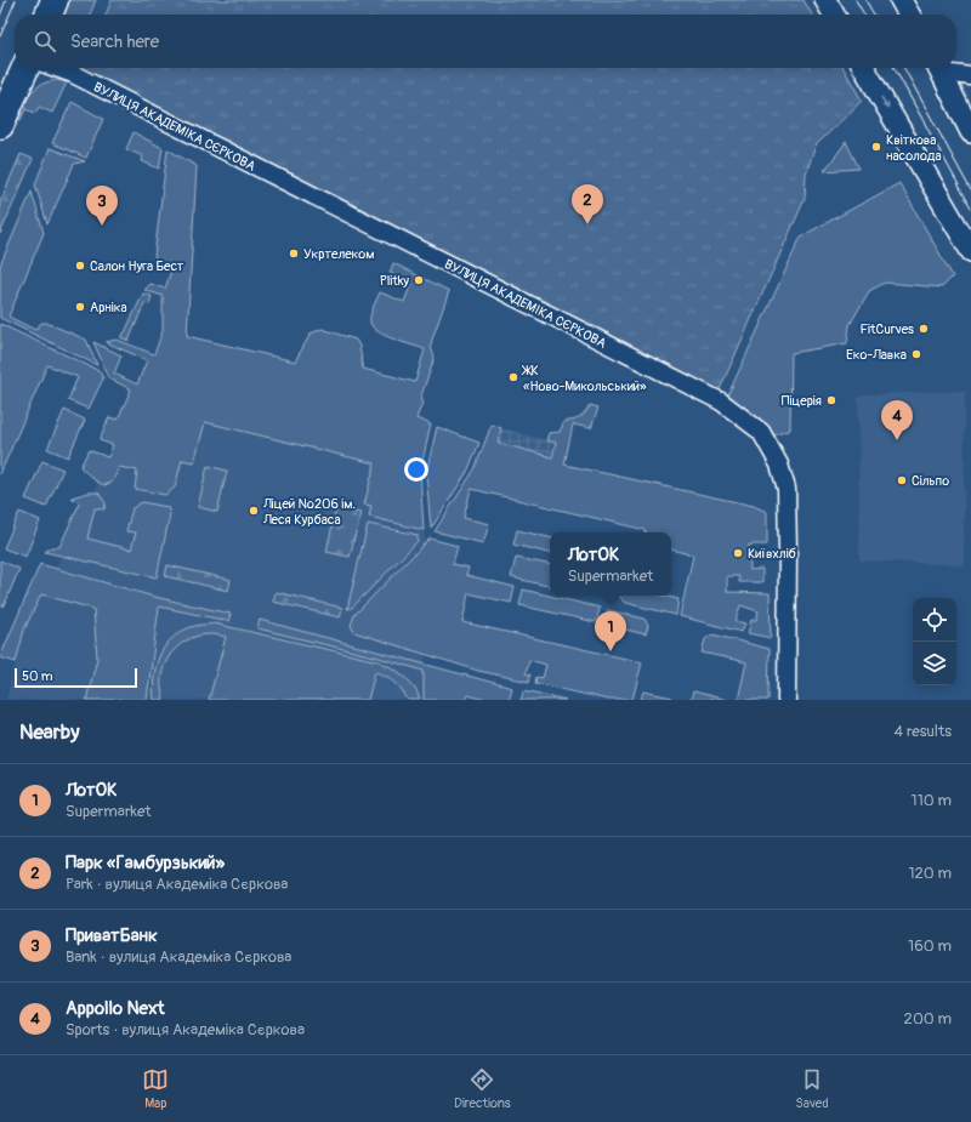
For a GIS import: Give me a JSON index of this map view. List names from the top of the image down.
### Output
{
  "streets": {
    "street": ["ВУЛИЦЯ АКАДЕМІКА СЄРКОВА"]
  },
  "places": [
    "Квіткова насолода",
    "Укртелеком",
    "Салон Нуга Бест",
    "Plitky",
    "Арніка",
    "FitCurves",
    "Еко-Лавка",
    "ЖК «Ново-Микольський»",
    "Піцерія",
    "Сільпо",
    "Ліцей №206 ім. Леся Курбаса",
    "Київхліб"
  ],
  "scale_bar": "50 m",
  "page": {
    "search": "Search here",
    "pins": [
      "2",
      "3",
      "4",
      "1"
    ],
    "popup": ["ЛотОК", "Supermarket"],
    "scale": "50 m",
    "heading": ["Nearby", "4 results"],
    "list": [
      {
        "mark": "1",
        "name": "ЛотОК",
        "note": "Supermarket",
        "value": "110 m"
      },
      {
        "mark": "2",
        "name": "Парк «Гамбурзький»",
        "note": "Park · вулиця Академіка Сєркова",
        "value": "120 m"
      },
      {
        "mark": "3",
        "name": "ПриватБанк",
        "note": "Bank · вулиця Академіка Сєркова",
        "value": "160 m"
      },
      {
        "mark": "4",
        "name": "Appollo Next",
        "note": "Sports · вулиця Академіка Сєркова",
        "value": "200 m"
      }
    ],
    "nav": ["Map", "Directions", "Saved"]
  }
}
